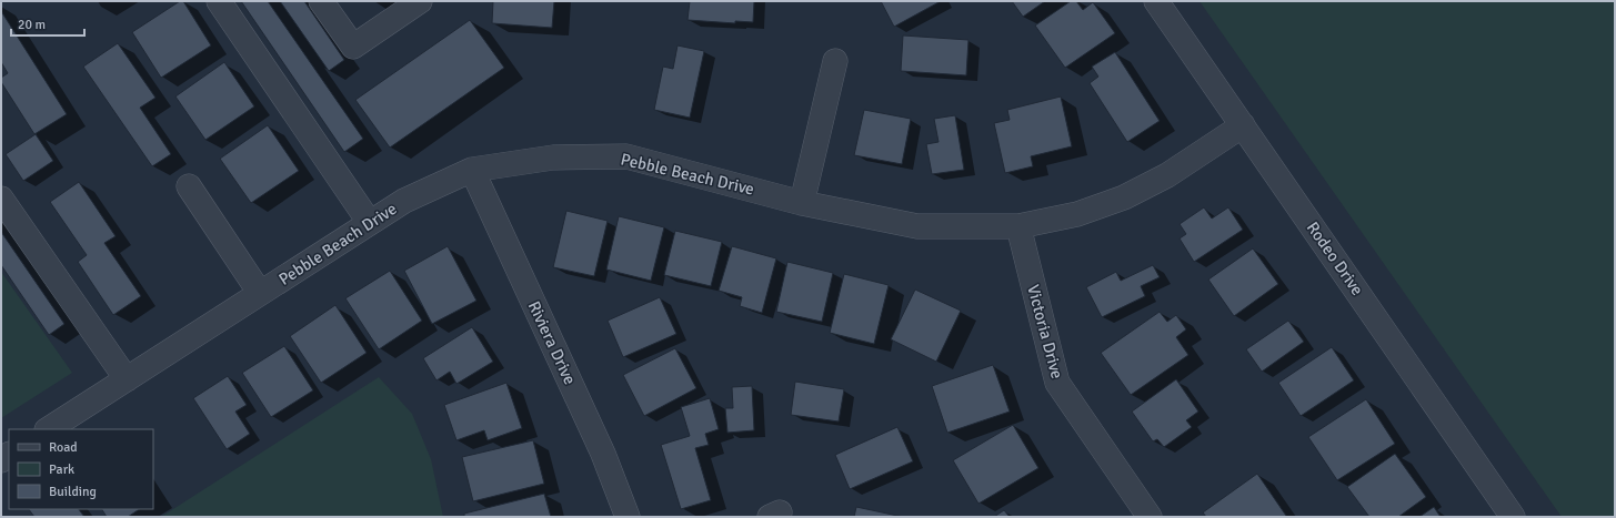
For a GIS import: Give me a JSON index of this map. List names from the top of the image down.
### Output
{
  "streets": {
    "street": [
      "Pebble Beach Drive",
      "Rodeo Drive",
      "Victoria Drive",
      "Riviera Drive"
    ]
  },
  "crossings": [
    ["Pebble Beach Drive", "Rodeo Drive"],
    ["Pebble Beach Drive", "Victoria Drive"],
    ["Pebble Beach Drive", "Riviera Drive"]
  ],
  "legend": ["Road", "Park", "Building"],
  "scale_bar": "20 m"
}
